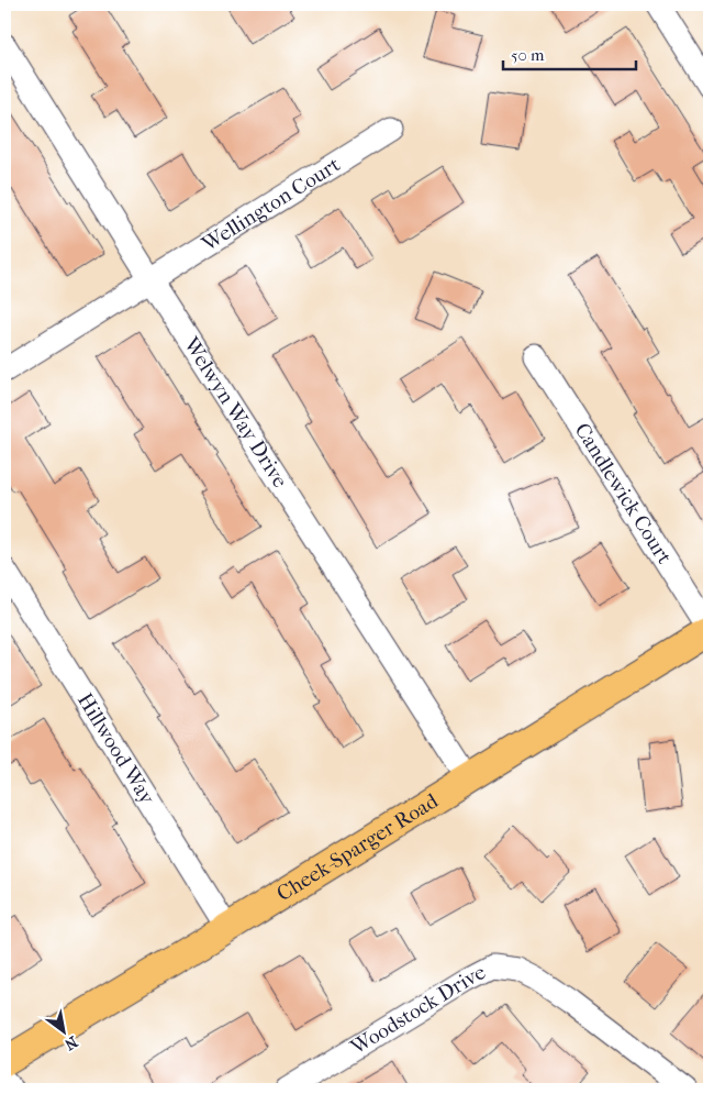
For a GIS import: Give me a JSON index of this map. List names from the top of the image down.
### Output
{
  "streets": {
    "main road": ["Cheek-Sparger Road"],
    "street": [
      "Wellington Court",
      "Welwyn Way Drive",
      "Candlewick Court",
      "Hillwood Way",
      "Woodstock Drive"
    ]
  },
  "crossings": [
    ["Wellington Court", "Welwyn Way Drive"],
    ["Welwyn Way Drive", "Cheek-Sparger Road"],
    ["Candlewick Court", "Cheek-Sparger Road"],
    ["Hillwood Way", "Cheek-Sparger Road"]
  ],
  "scale_bar": "50 m",
  "north": "bottom right"
}
